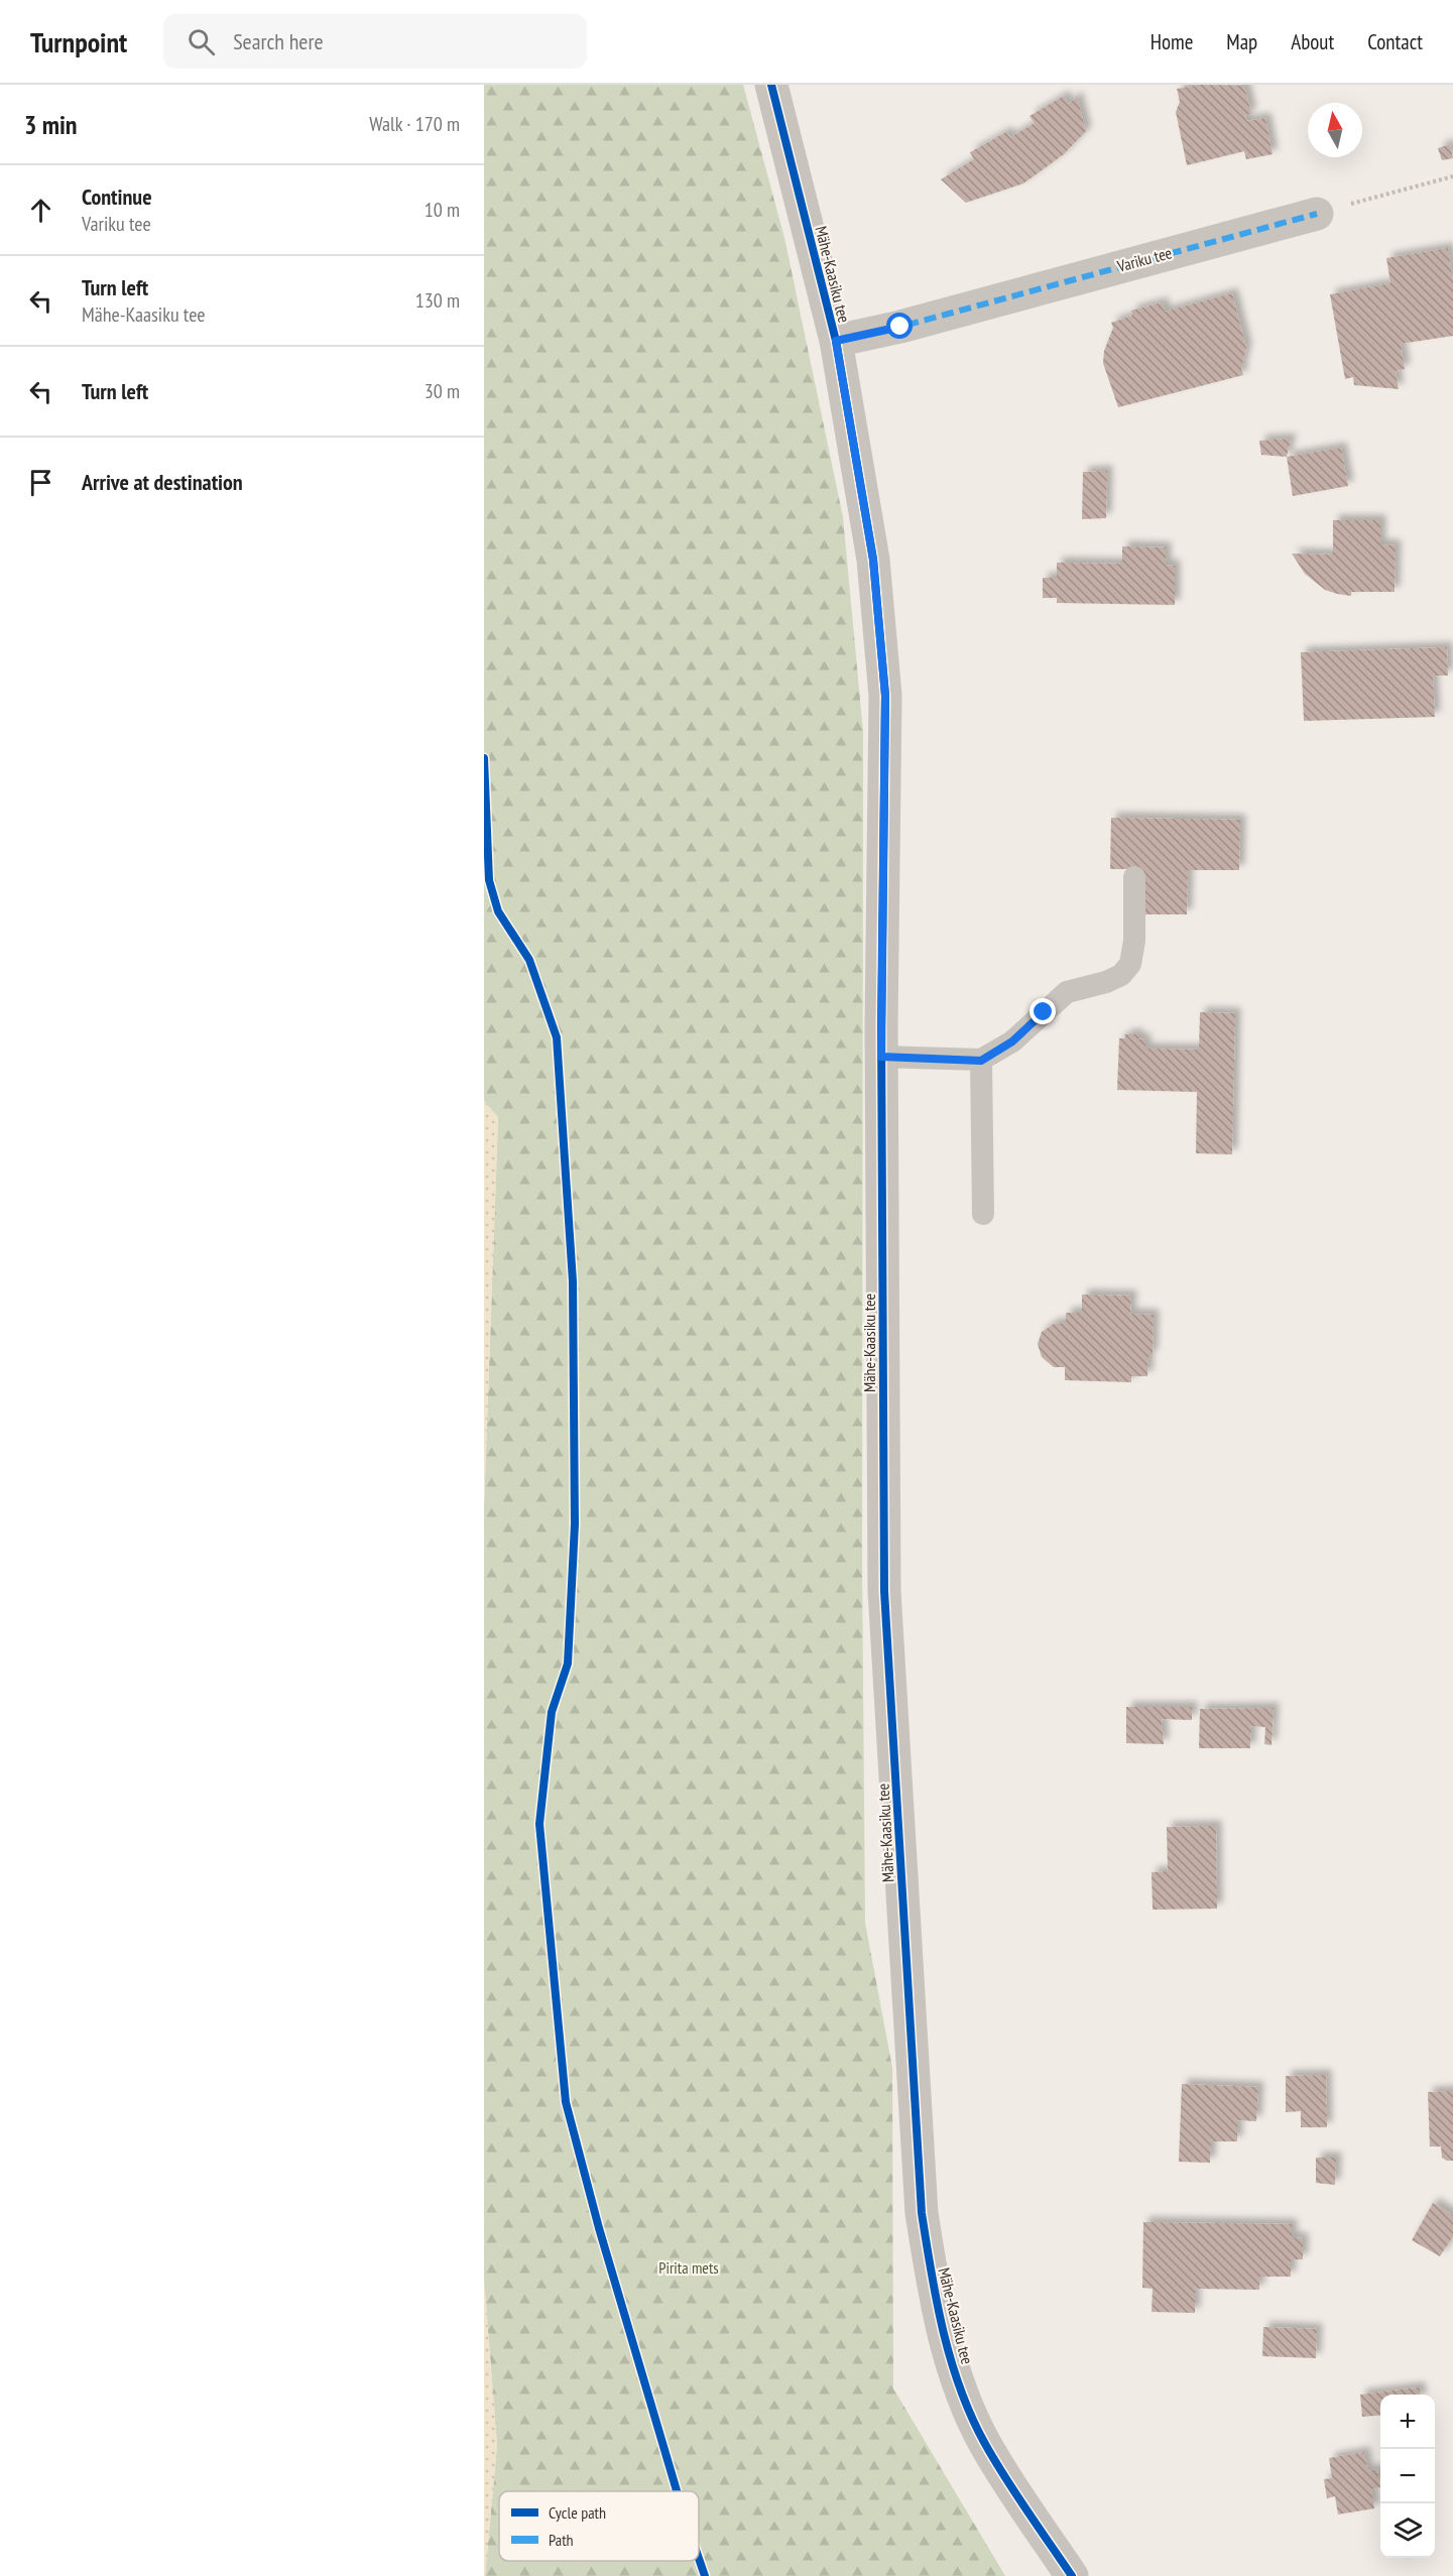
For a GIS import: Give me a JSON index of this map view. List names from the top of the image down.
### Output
{
  "streets": {
    "street": ["Variku tee", "Mähe-Kaasiku tee"]
  },
  "crossings": [
    ["Variku tee", "Mähe-Kaasiku tee"]
  ],
  "parks": ["Pirita mets"],
  "legend": ["Cycle path", "Path"],
  "north": "top",
  "page": {
    "header": "Turnpoint",
    "search": "Search here",
    "nav": [
      "Home",
      "Map",
      "About",
      "Contact"
    ],
    "heading": ["3 min", "Walk · 170 m"],
    "list": [
      ["Continue", "Variku tee", "10 m"],
      ["Turn left", "Mähe-Kaasiku tee", "130 m"],
      ["Turn left", "30 m"],
      "Arrive at destination"
    ],
    "map_buttons": ["+", "−"]
  }
}
